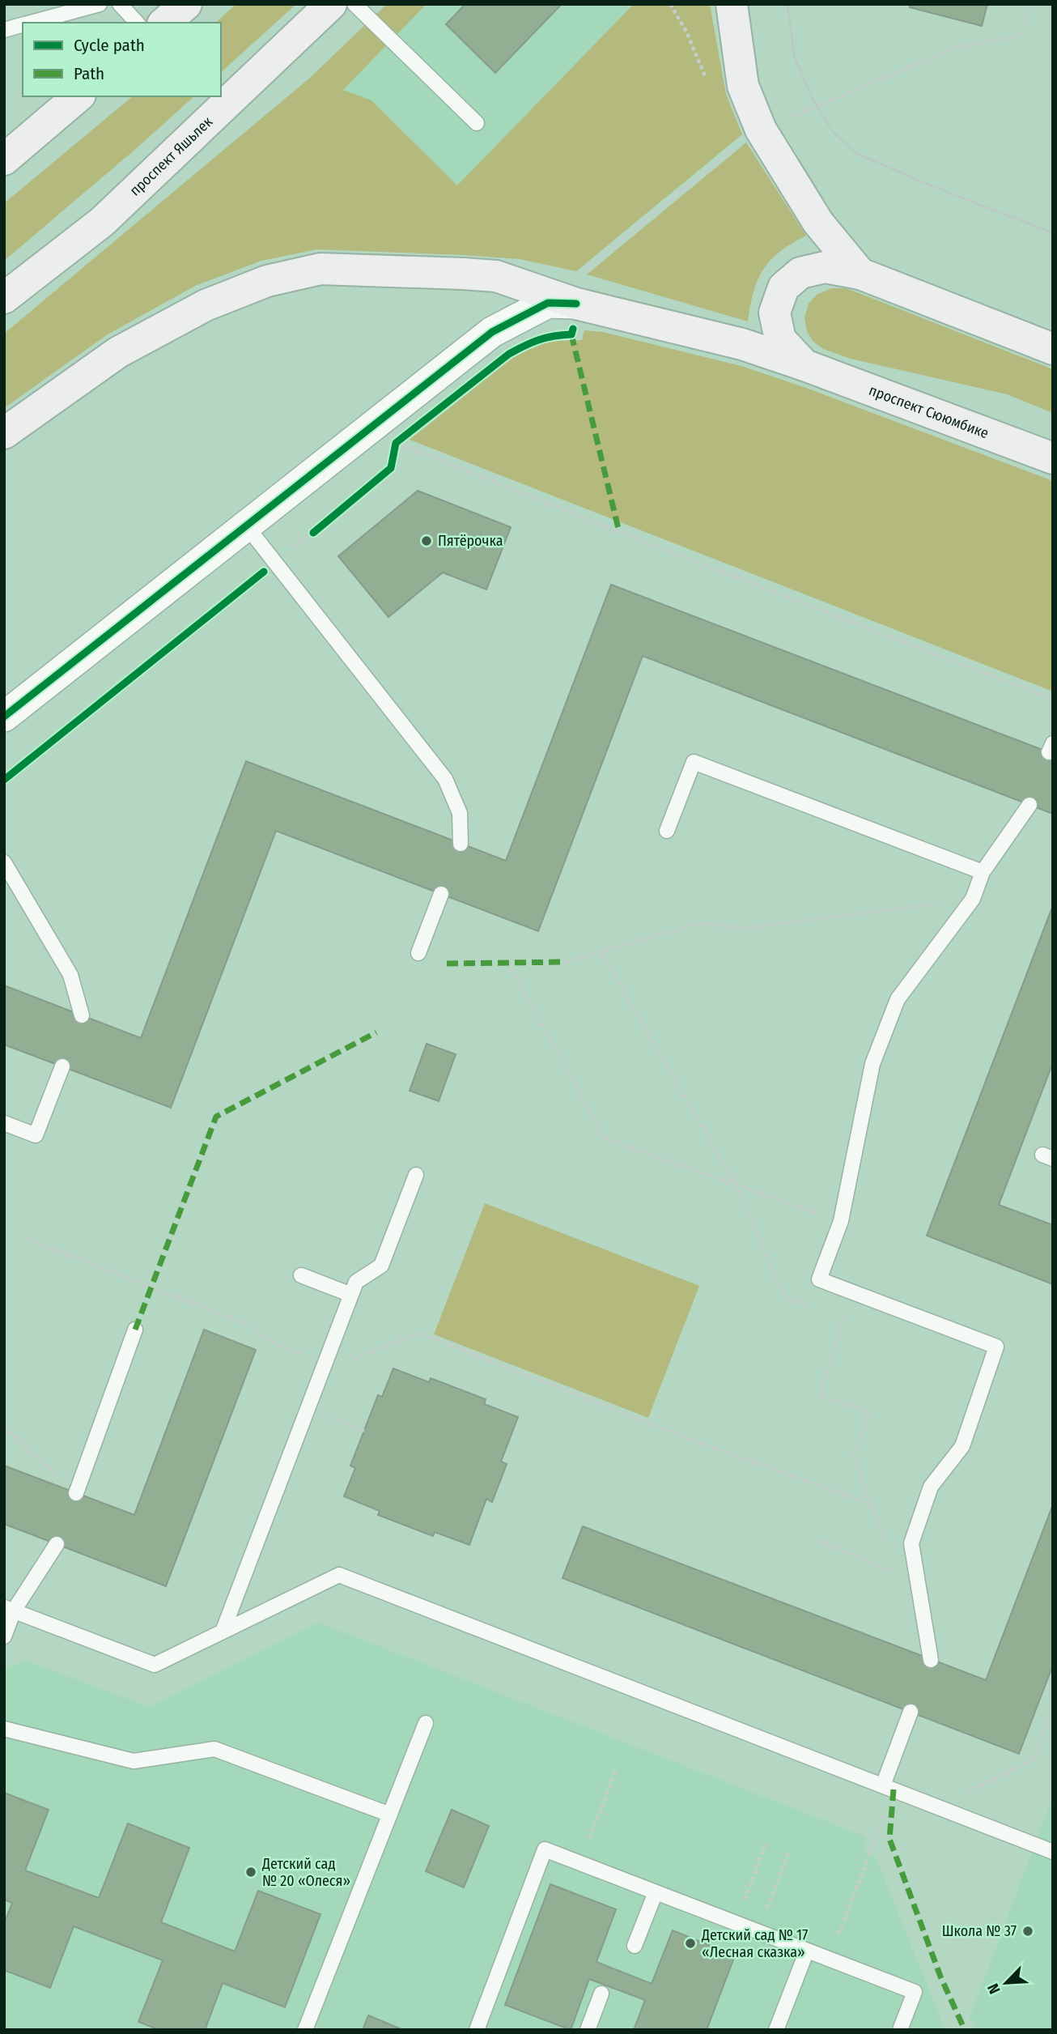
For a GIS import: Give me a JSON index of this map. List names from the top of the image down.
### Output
{
  "streets": {
    "main road": ["проспект Яшьлек", "проспект Сююмбике"]
  },
  "places": [
    "Пятёрочка",
    "Детский сад № 20 «Олеся»",
    "Школа № 37",
    "Детский сад № 17 «Лесная сказка»"
  ],
  "legend": ["Cycle path", "Path"],
  "north": "bottom left"
}
